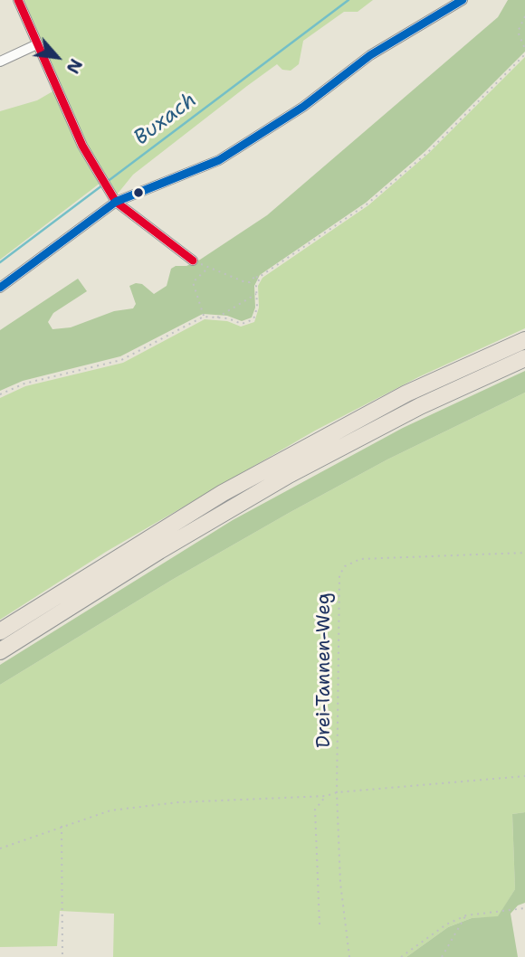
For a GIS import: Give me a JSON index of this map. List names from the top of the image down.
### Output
{
  "streets": {
    "path": ["Drei-Tannen-Weg"]
  },
  "water": ["Buxach"],
  "north": "bottom right"
}
